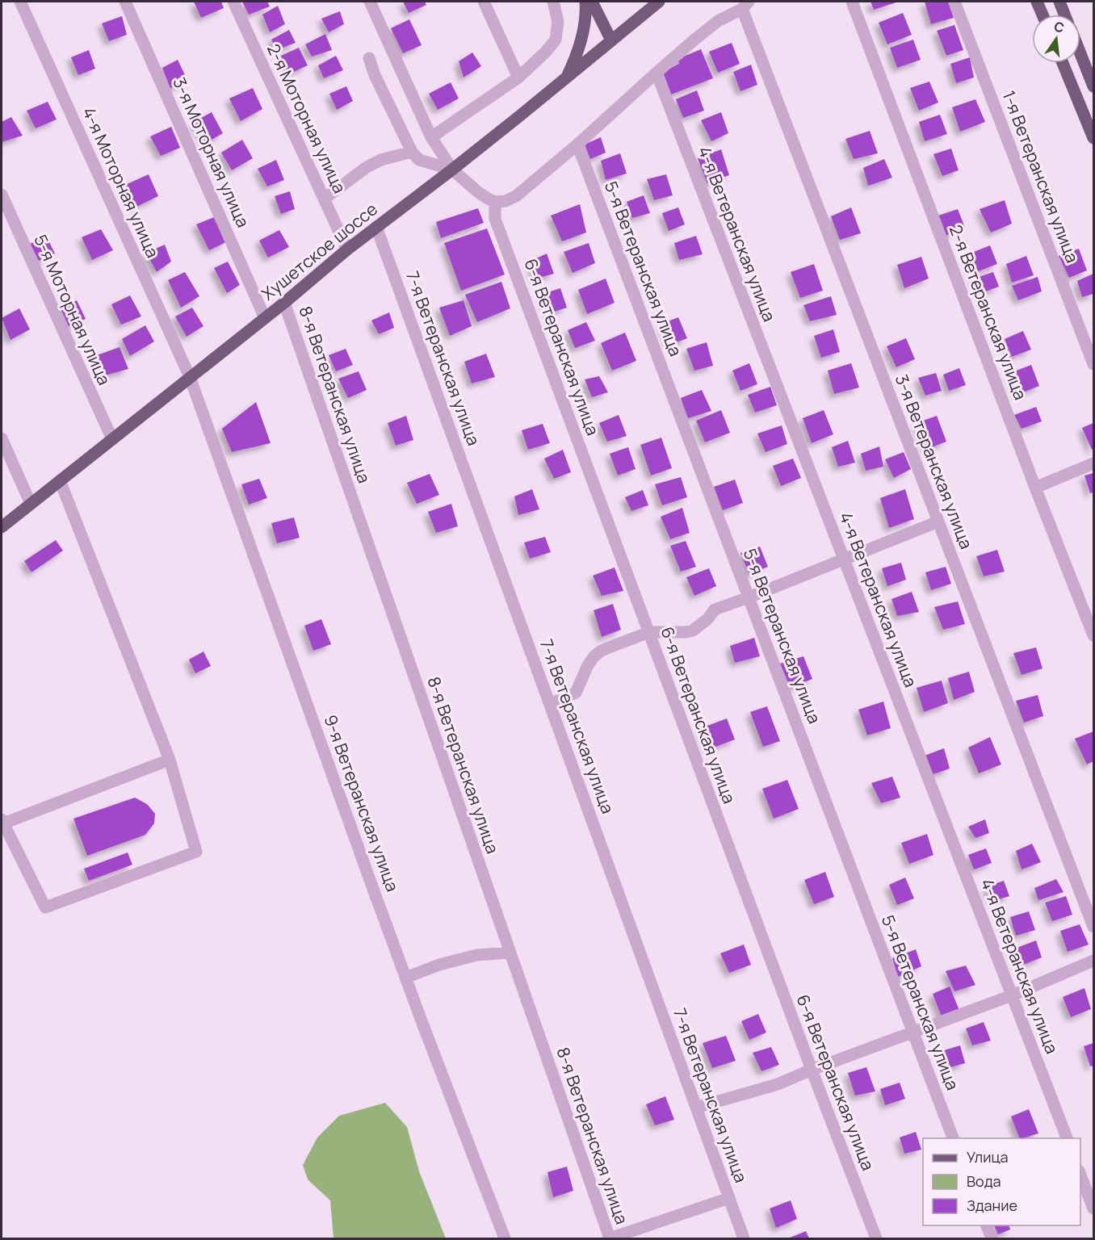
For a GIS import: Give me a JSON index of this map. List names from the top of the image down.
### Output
{
  "streets": {
    "main road": ["Хушетское шоссе"],
    "street": [
      "2-я Моторная улица",
      "3-я Моторная улица",
      "1-я Ветеранская улица",
      "4-я Моторная улица",
      "4-я Ветеранская улица",
      "5-я Ветеранская улица",
      "5-я Моторная улица",
      "2-я Ветеранская улица",
      "6-я Ветеранская улица",
      "7-я Ветеранская улица",
      "8-я Ветеранская улица",
      "3-я Ветеранская улица",
      "9-я Ветеранская улица"
    ]
  },
  "crossings": [
    ["2-я Моторная улица", "Хушетское шоссе"],
    ["3-я Моторная улица", "Хушетское шоссе"],
    ["4-я Моторная улица", "Хушетское шоссе"],
    ["4-я Моторная улица", "9-я Ветеранская улица"],
    ["Хушетское шоссе", "5-я Моторная улица"],
    ["Хушетское шоссе", "7-я Ветеранская улица"],
    ["Хушетское шоссе", "8-я Ветеранская улица"],
    ["Хушетское шоссе", "9-я Ветеранская улица"]
  ],
  "legend": ["Улица", "Вода", "Здание"],
  "north": "top"
}
